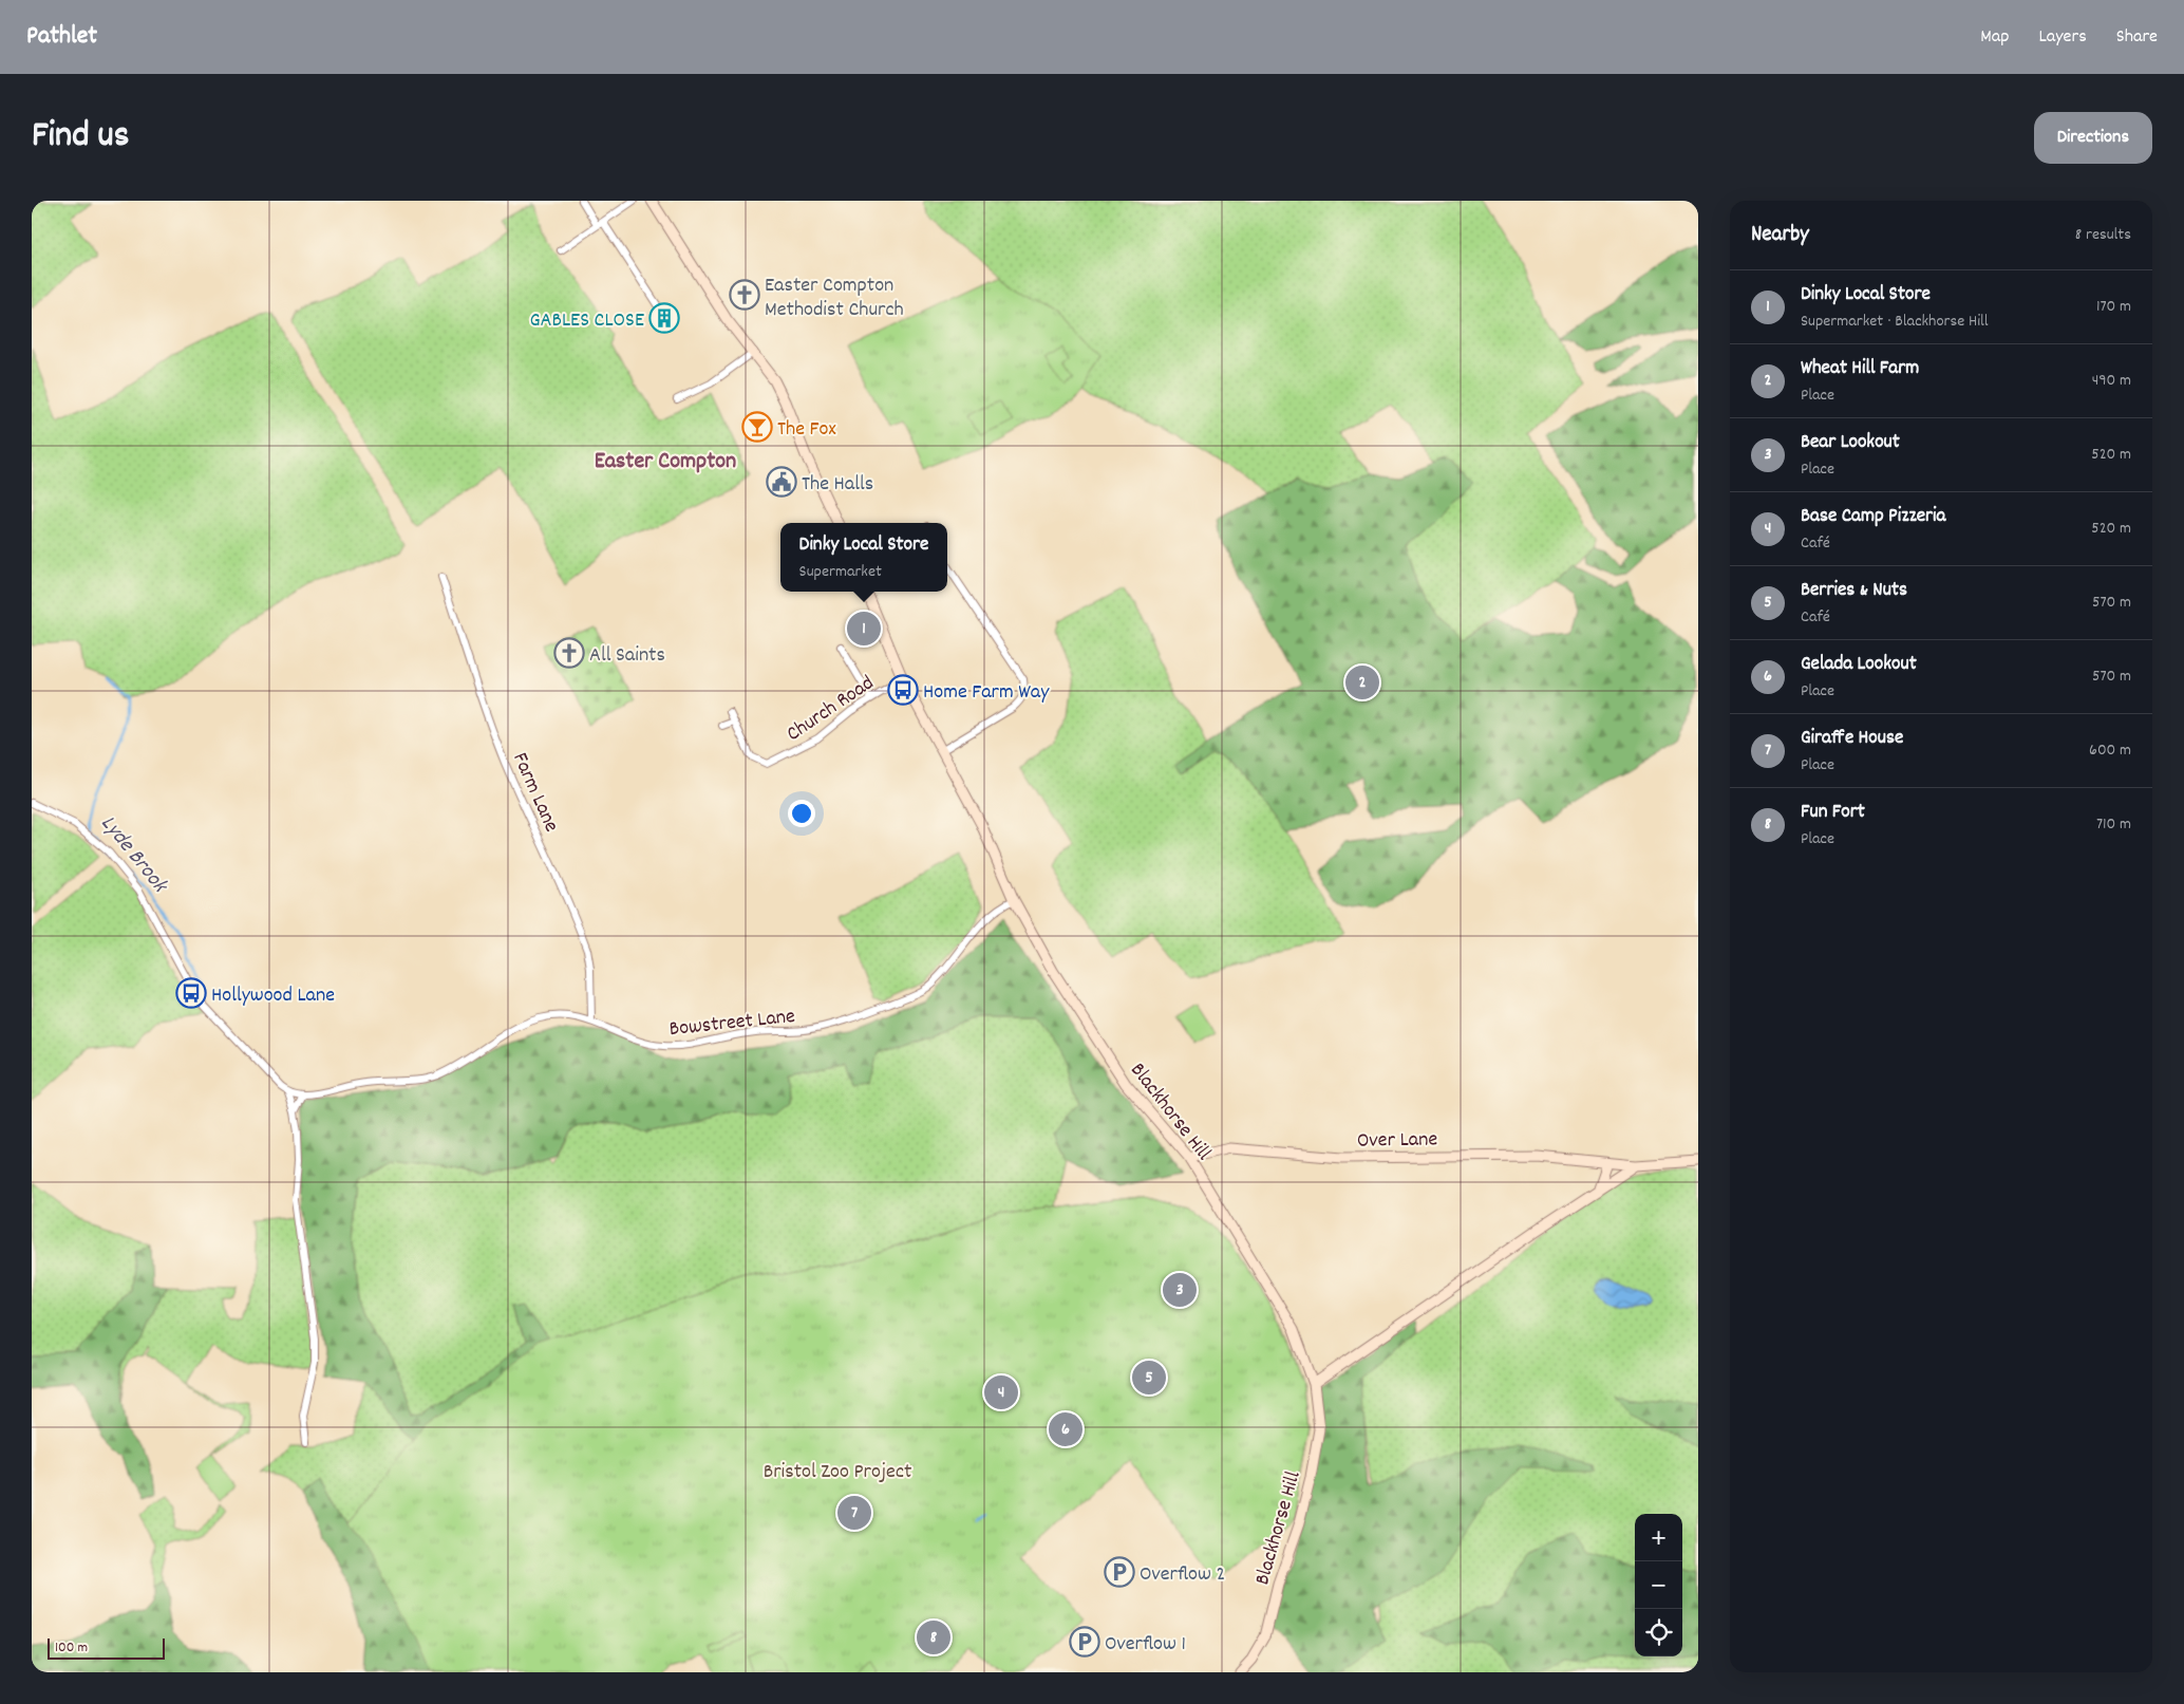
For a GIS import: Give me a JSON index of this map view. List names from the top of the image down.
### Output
{
  "streets": {
    "main road": ["Blackhorse Hill", "Over Lane"],
    "street": ["Church Road", "Farm Lane", "Bowstreet Lane"]
  },
  "crossings": [
    ["Church Road", "Blackhorse Hill"],
    ["Farm Lane", "Bowstreet Lane"],
    ["Bowstreet Lane", "Blackhorse Hill"],
    ["Blackhorse Hill", "Over Lane"]
  ],
  "districts": ["Easter Compton"],
  "water": ["Lyde Brook"],
  "parks": ["Bristol Zoo Project"],
  "places": {
    "church": ["Easter Compton Methodist Church", "All Saints"],
    "building": ["GABLES CLOSE"],
    "bar": ["The Fox"],
    "public building": ["The Halls"],
    "bus stop": ["Home Farm Way", "Hollywood Lane"],
    "parking": ["Overflow 2", "Overflow 1"]
  },
  "scale_bar": "100 m",
  "page": {
    "header": "Pathlet",
    "nav": ["Map", "Layers", "Share"],
    "title": "Find us",
    "buttons": "Directions",
    "heading": ["Nearby", "8 results"],
    "list": [
      {
        "mark": "1",
        "name": "Dinky Local Store",
        "note": "Supermarket · Blackhorse Hill",
        "value": "170 m"
      },
      {
        "mark": "2",
        "name": "Wheat Hill Farm",
        "note": "Place",
        "value": "490 m"
      },
      {
        "mark": "3",
        "name": "Bear Lookout",
        "note": "Place",
        "value": "520 m"
      },
      {
        "mark": "4",
        "name": "Base Camp Pizzeria",
        "note": "Café",
        "value": "520 m"
      },
      {
        "mark": "5",
        "name": "Berries & Nuts",
        "note": "Café",
        "value": "570 m"
      },
      {
        "mark": "6",
        "name": "Gelada Lookout",
        "note": "Place",
        "value": "570 m"
      },
      {
        "mark": "7",
        "name": "Giraffe House",
        "note": "Place",
        "value": "600 m"
      },
      {
        "mark": "8",
        "name": "Fun Fort",
        "note": "Place",
        "value": "710 m"
      }
    ],
    "popup": ["Dinky Local Store", "Supermarket"],
    "pins": [
      "1",
      "2",
      "3",
      "5",
      "4",
      "6",
      "7",
      "8"
    ],
    "map_buttons": ["+", "−"],
    "scale": "100 m"
  }
}
